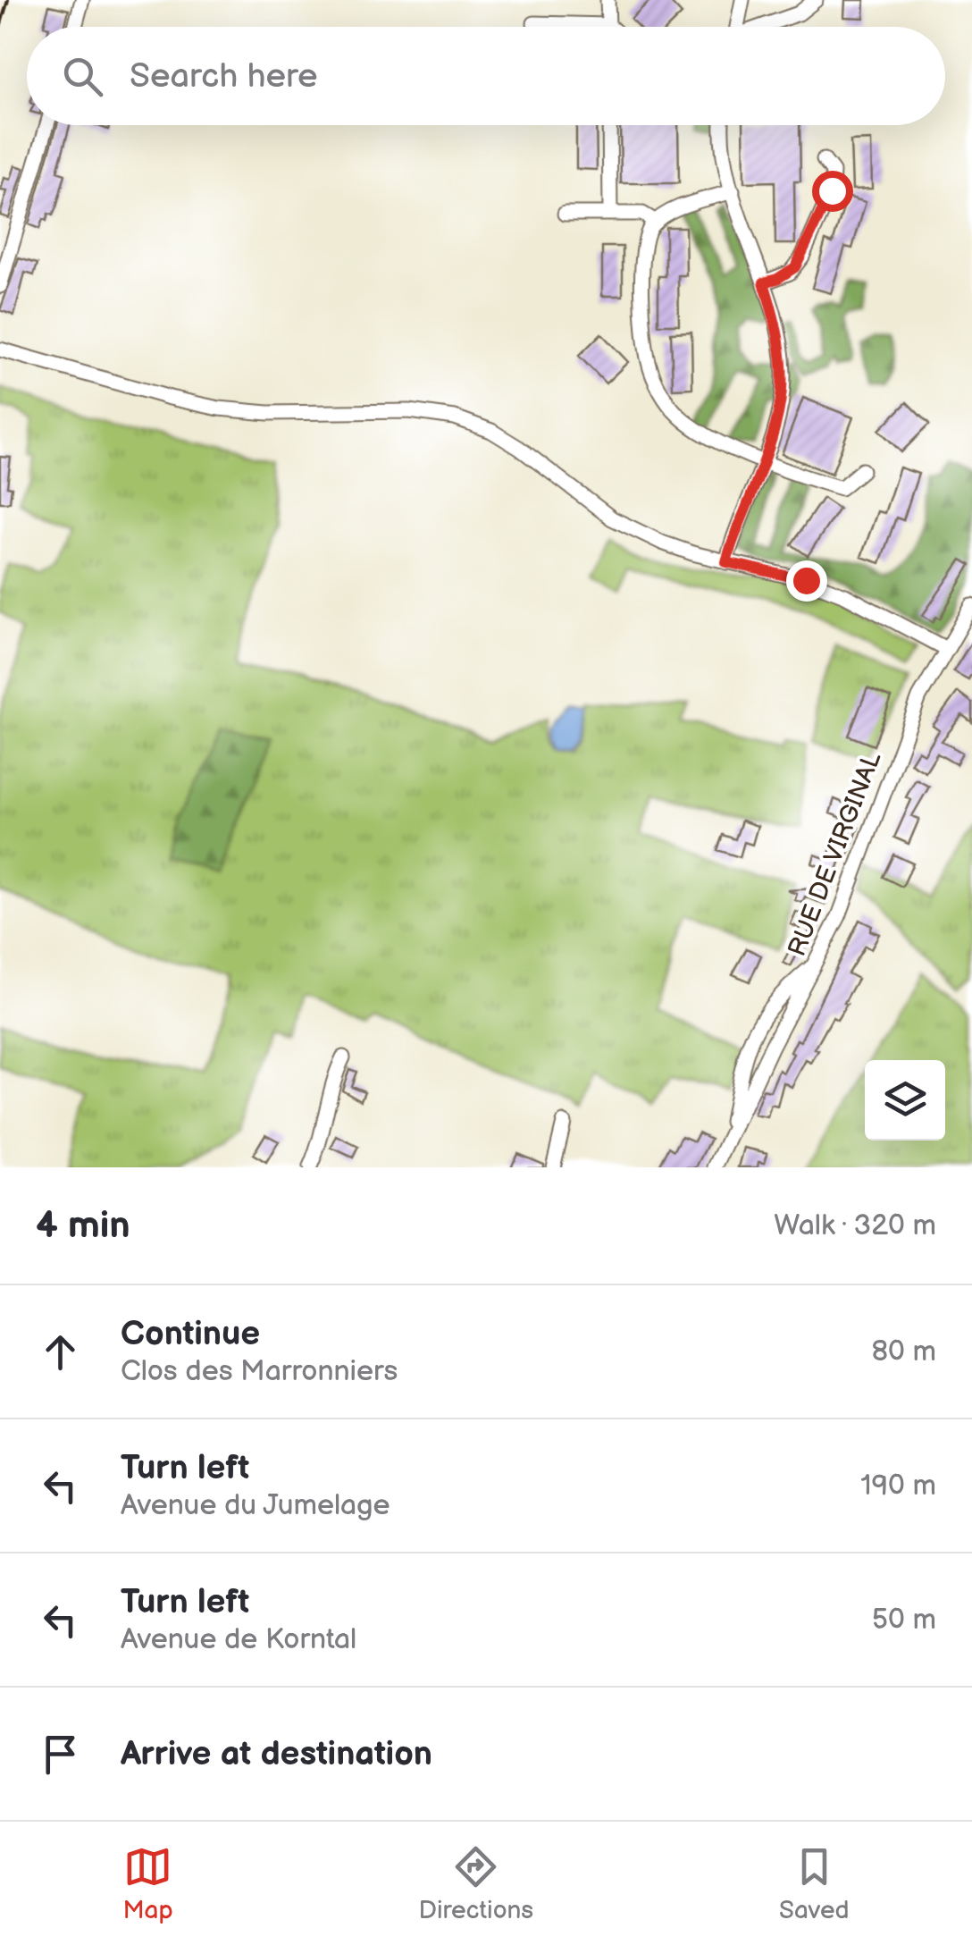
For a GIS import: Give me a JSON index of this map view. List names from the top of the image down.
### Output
{
  "streets": {
    "street": ["RUE DE VIRGINAL"]
  },
  "page": {
    "search": "Search here",
    "heading": ["4 min", "Walk · 320 m"],
    "list": [
      ["Continue", "Clos des Marronniers", "80 m"],
      ["Turn left", "Avenue du Jumelage", "190 m"],
      ["Turn left", "Avenue de Korntal", "50 m"],
      "Arrive at destination"
    ],
    "nav": ["Map", "Directions", "Saved"]
  }
}
